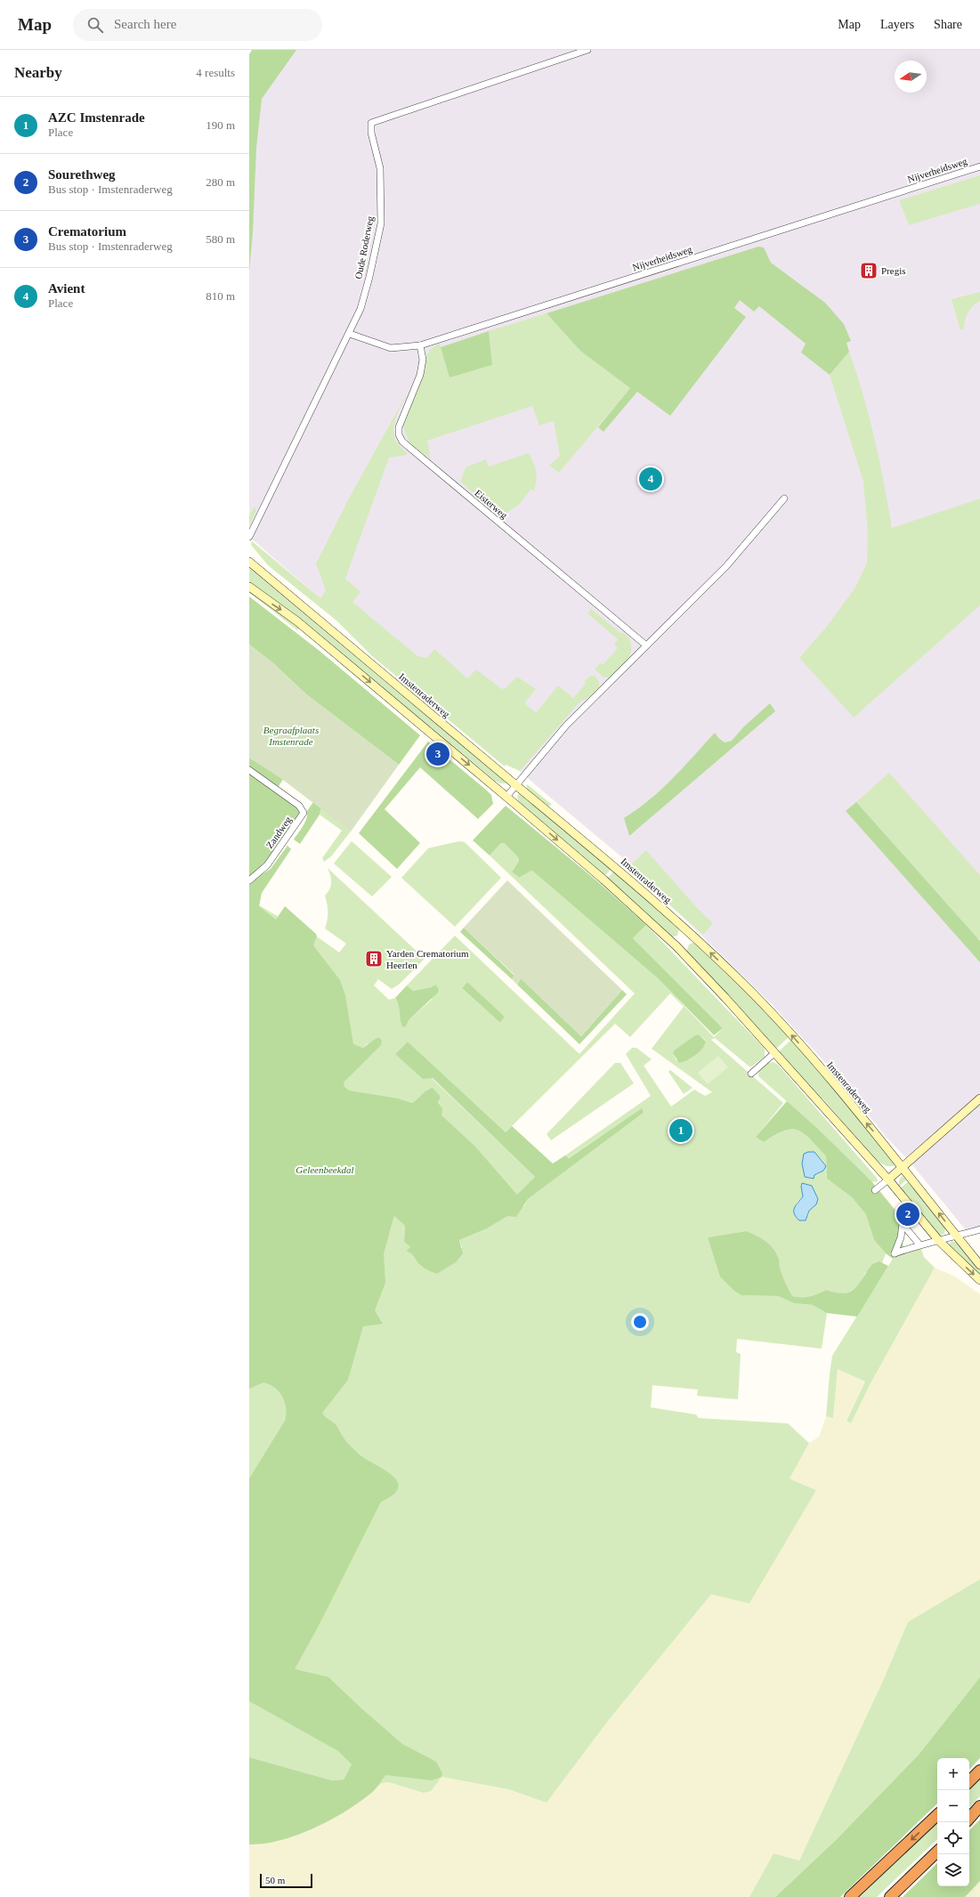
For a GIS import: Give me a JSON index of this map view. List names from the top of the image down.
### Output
{
  "streets": {
    "street": [
      "Nijverheidsweg",
      "Oude Roderweg",
      "Eisterweg",
      "Imstenraderweg",
      "Zandweg"
    ]
  },
  "crossings": [
    ["Nijverheidsweg", "Oude Roderweg"],
    ["Nijverheidsweg", "Eisterweg"]
  ],
  "parks": ["Begraafplaats Imstenrade", "Geleenbeekdal"],
  "places": {
    "building": ["Pregis", "Yarden Crematorium Heerlen"]
  },
  "scale_bar": "50 m",
  "north": "left",
  "page": {
    "header": "Map",
    "search": "Search here",
    "nav": ["Map", "Layers", "Share"],
    "heading": ["Nearby", "4 results"],
    "list": [
      {
        "mark": "1",
        "name": "AZC Imstenrade",
        "note": "Place",
        "value": "190 m"
      },
      {
        "mark": "2",
        "name": "Sourethweg",
        "note": "Bus stop · Imstenraderweg",
        "value": "280 m"
      },
      {
        "mark": "3",
        "name": "Crematorium",
        "note": "Bus stop · Imstenraderweg",
        "value": "580 m"
      },
      {
        "mark": "4",
        "name": "Avient",
        "note": "Place",
        "value": "810 m"
      }
    ],
    "pins": [
      "4",
      "3",
      "1",
      "2"
    ],
    "map_buttons": ["+", "−"],
    "scale": "50 m"
  }
}
